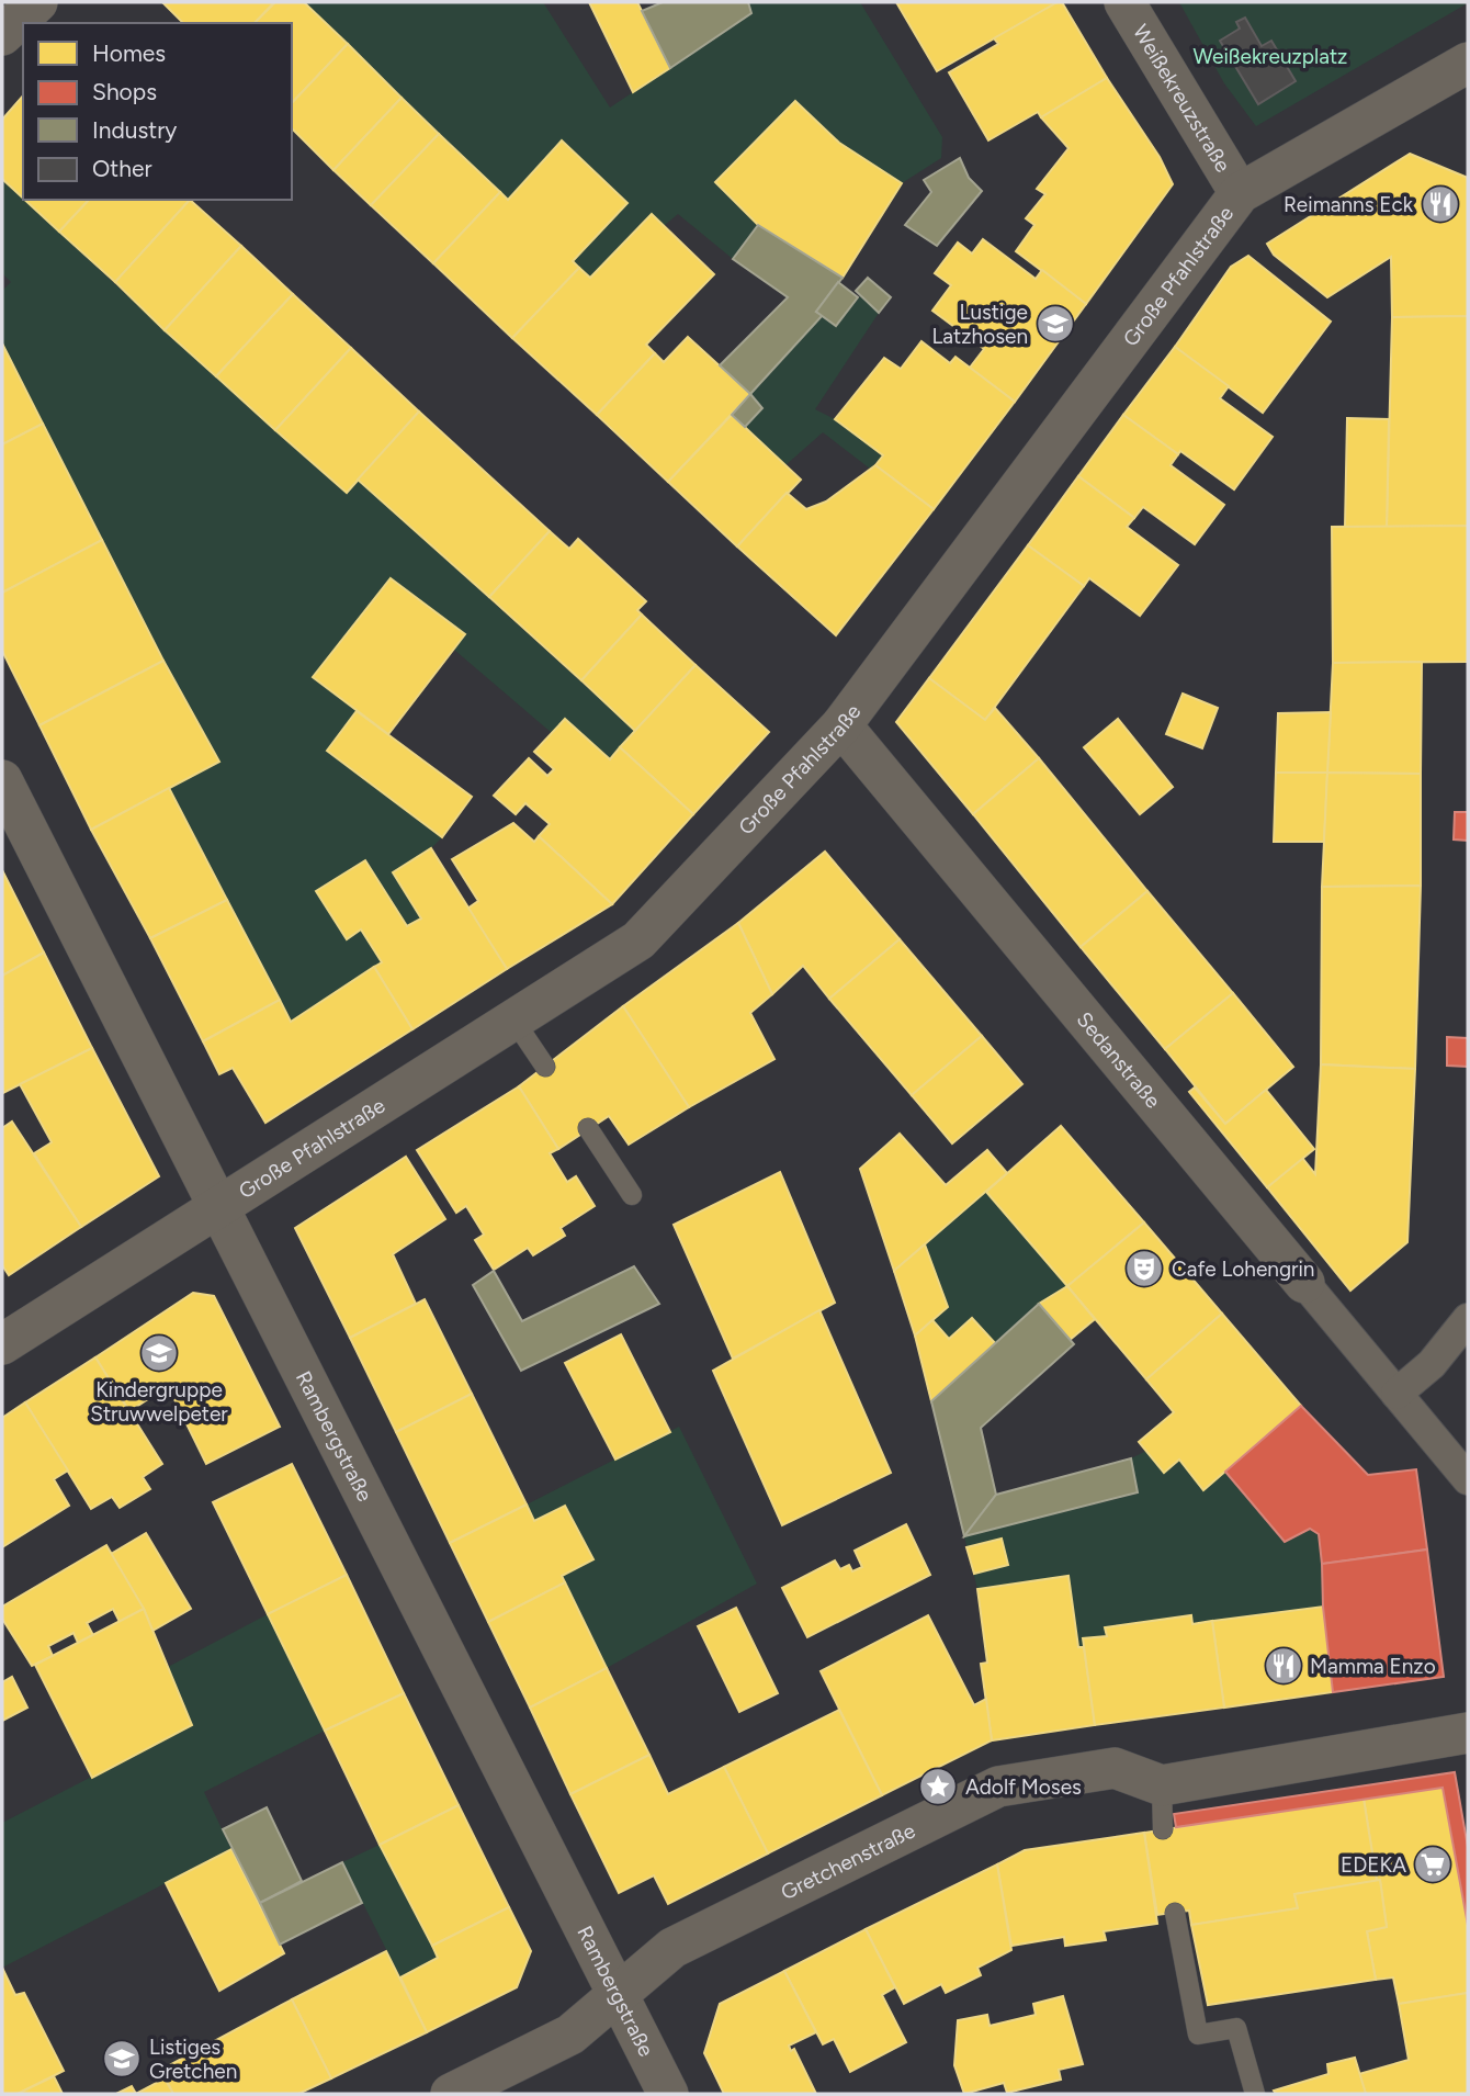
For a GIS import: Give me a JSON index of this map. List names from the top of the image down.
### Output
{
  "streets": {
    "street": [
      "Weißekreuzstraße",
      "Große Pfahlstraße",
      "Sedanstraße",
      "Rambergstraße",
      "Gretchenstraße"
    ]
  },
  "crossings": [
    ["Weißekreuzstraße", "Große Pfahlstraße"],
    ["Große Pfahlstraße", "Sedanstraße"],
    ["Große Pfahlstraße", "Rambergstraße"],
    ["Rambergstraße", "Gretchenstraße"]
  ],
  "parks": ["Weißekreuzplatz"],
  "places": {
    "restaurant": ["Reimanns Eck", "Mamma Enzo"],
    "school or university": ["Lustige Latzhosen", "Kindergruppe Struwwelpeter", "Listiges Gretchen"],
    "theatre": ["Cafe Lohengrin"],
    "place": ["Adolf Moses"],
    "supermarket": ["EDEKA"]
  },
  "legend": [
    "Homes",
    "Shops",
    "Industry",
    "Other"
  ]
}
